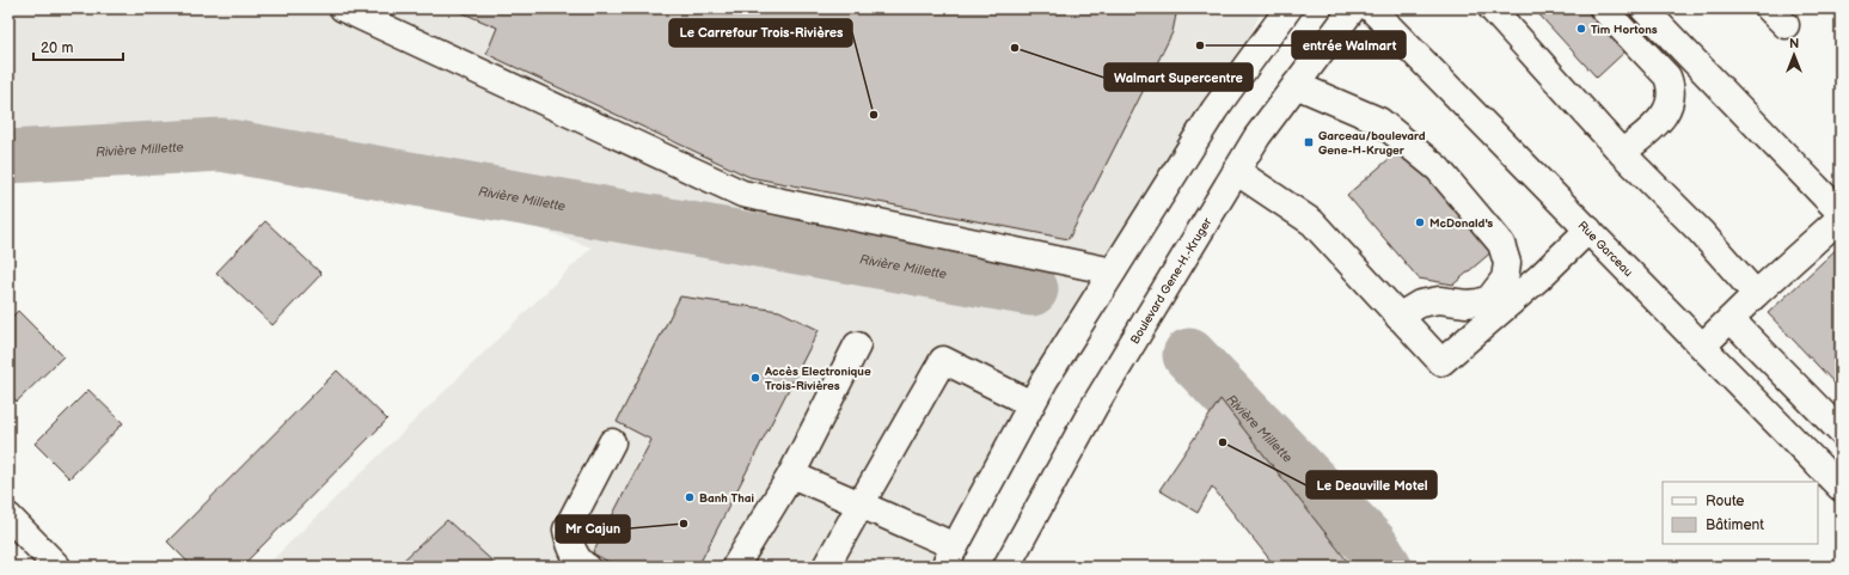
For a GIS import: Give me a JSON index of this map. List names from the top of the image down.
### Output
{
  "streets": {
    "main road": ["Rue Garceau", "Boulevard Gene-H.-Kruger"]
  },
  "water": ["Rivière Millette"],
  "places": {
    "other": [
      "Tim Hortons",
      "entrée Walmart",
      "Walmart Supercentre",
      "Le Carrefour Trois-Rivières",
      "McDonald's",
      "Accès Electronique Trois-Rivières",
      "Le Deauville Motel",
      "Banh Thai",
      "Mr Cajun"
    ],
    "transit": ["Garceau/boulevard Gene-H-Kruger"]
  },
  "legend": ["Route", "Bâtiment"],
  "scale_bar": "20 m",
  "north": "top"
}
